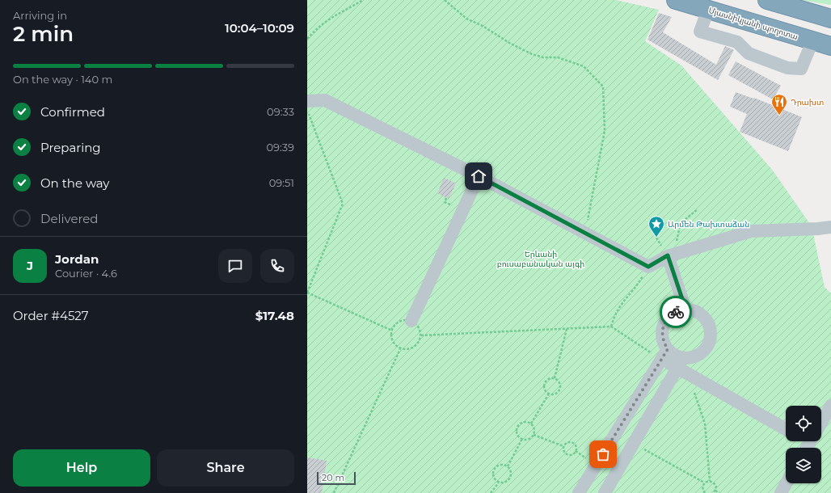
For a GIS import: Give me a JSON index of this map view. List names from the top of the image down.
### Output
{
  "streets": {
    "highway": ["Մյասնիկյանի պողոտա"]
  },
  "parks": ["Երևանի բուսաբանական այգի"],
  "places": {
    "restaurant": ["Դրախտ"],
    "place": ["Արմեն Թախտաձան"]
  },
  "scale_bar": "20 m",
  "page": {
    "heading": ["2 min", "Arriving in", "10:04–10:09"],
    "panel": [
      "Jordan",
      "Courier · 4.6",
      "Order #4527",
      "$17.48"
    ],
    "bar": "On the way · 140 m",
    "list": [
      ["Confirmed", "09:33"],
      ["Preparing", "09:39"],
      ["On the way", "09:51"],
      "Delivered"
    ],
    "round": "J",
    "buttons": ["Help", "Share"],
    "scale": "20 m"
  }
}
